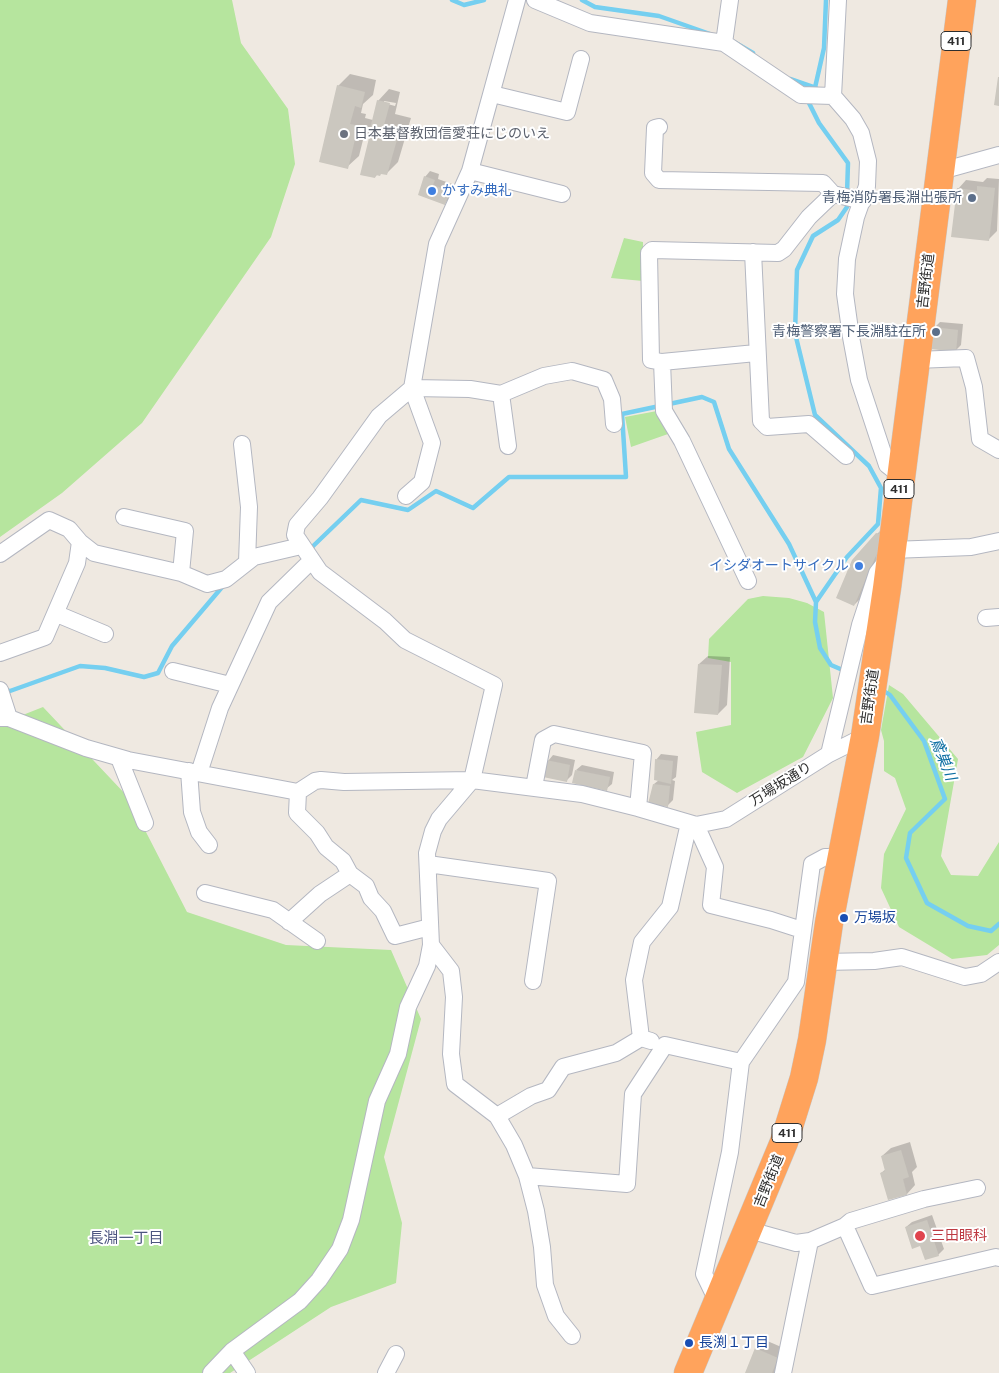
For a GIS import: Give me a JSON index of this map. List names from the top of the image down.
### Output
{
  "streets": {
    "highway": ["411", "吉野街道"],
    "street": ["万場坂通り"]
  },
  "crossings": [
    ["吉野街道", "万場坂通り"]
  ],
  "districts": ["長淵一丁目"],
  "water": ["鳶巣川"],
  "places": [
    "日本基督教団信愛荘にじのいえ",
    "かすみ典礼",
    "青梅消防署長淵出張所",
    "青梅警察署下長淵駐在所",
    "イシダオートサイクル",
    "万場坂",
    "三田眼科",
    "長渕１丁目"
  ]
}
